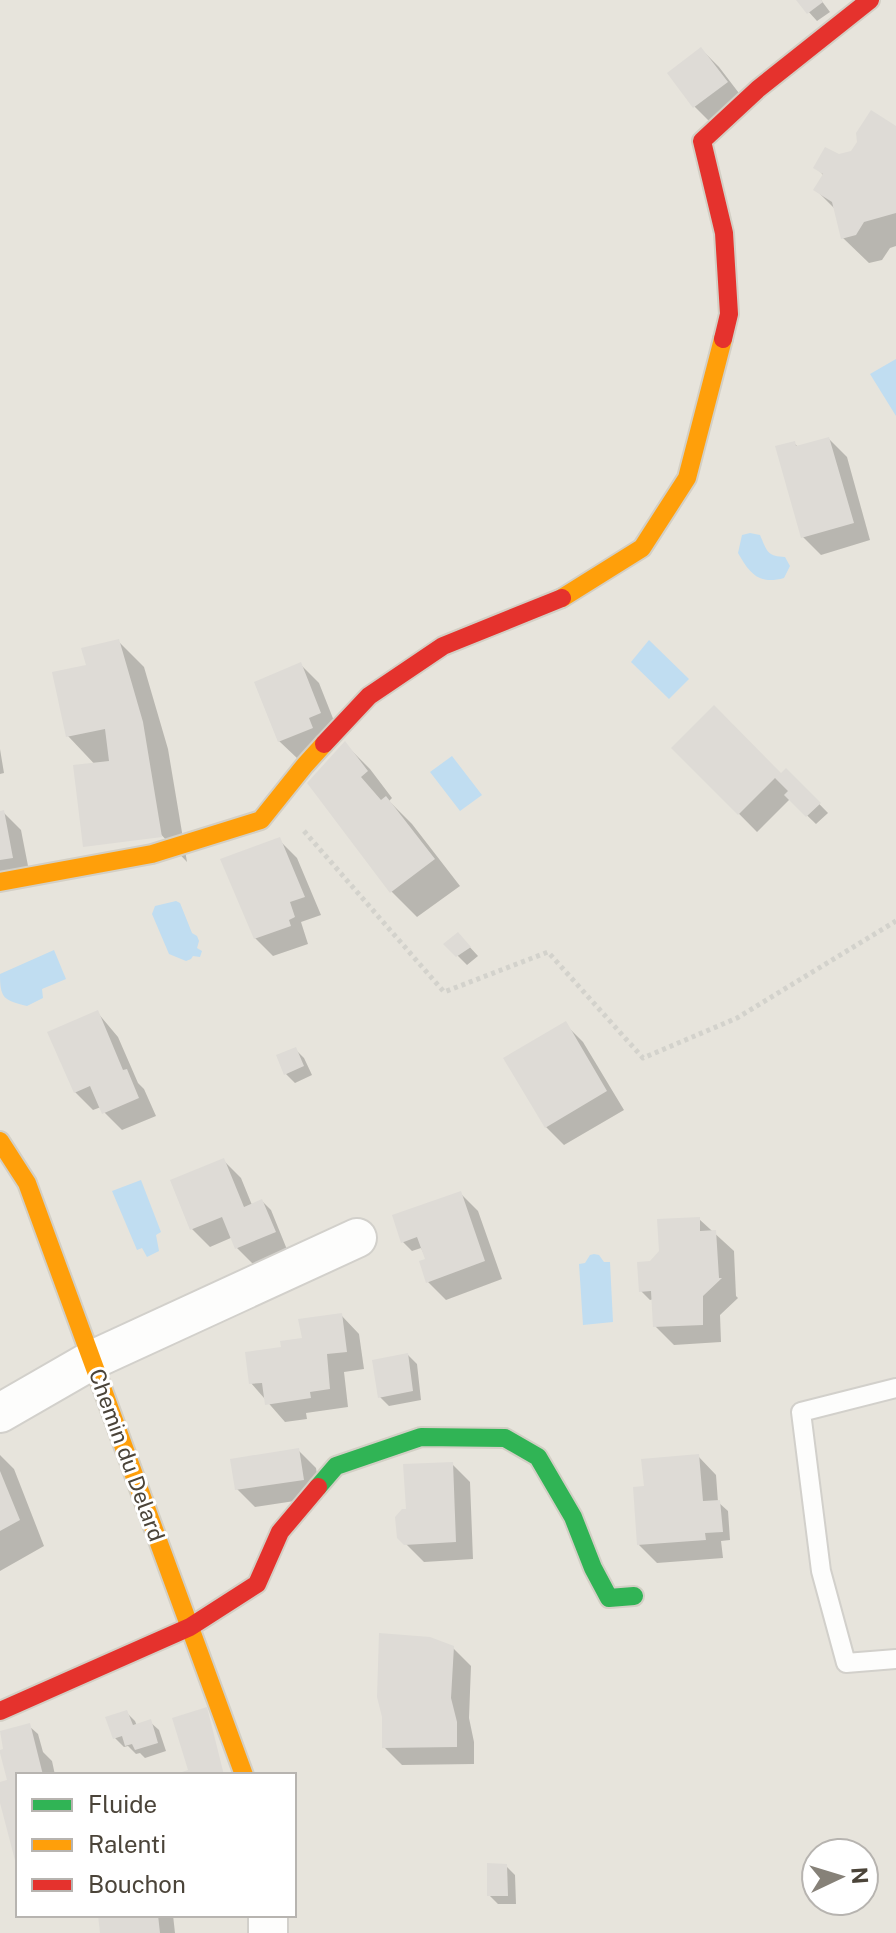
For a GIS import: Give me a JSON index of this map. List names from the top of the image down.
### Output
{
  "streets": {
    "street": ["Chemin du Delard"]
  },
  "legend": ["Fluide", "Ralenti", "Bouchon"],
  "north": "right"
}
